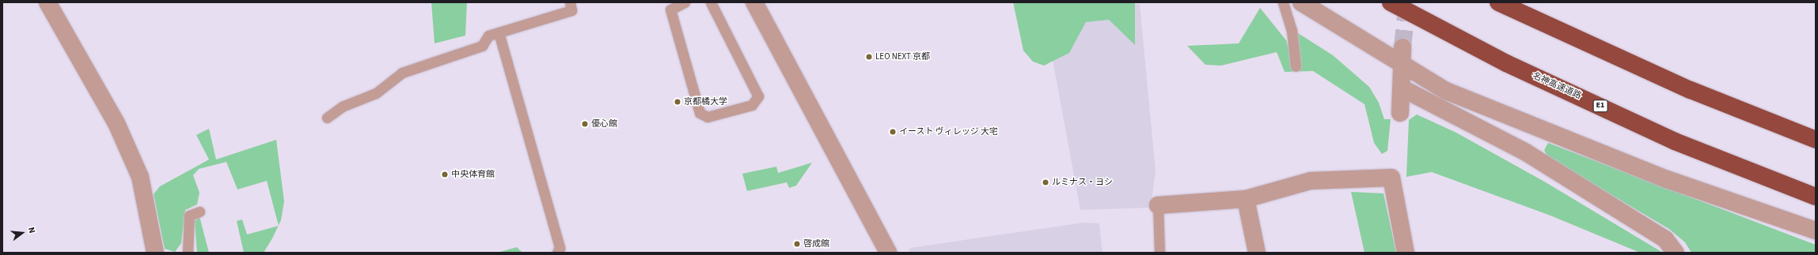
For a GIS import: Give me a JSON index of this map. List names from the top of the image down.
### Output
{
  "streets": {
    "highway": ["名神高速道路", "E1"]
  },
  "places": [
    "LEO NEXT 京都",
    "京都橘大学",
    "優心館",
    "イースト ヴィレッジ 大宅",
    "中央体育館",
    "ルミナス・ヨシ",
    "啓成館"
  ],
  "north": "right"
}
